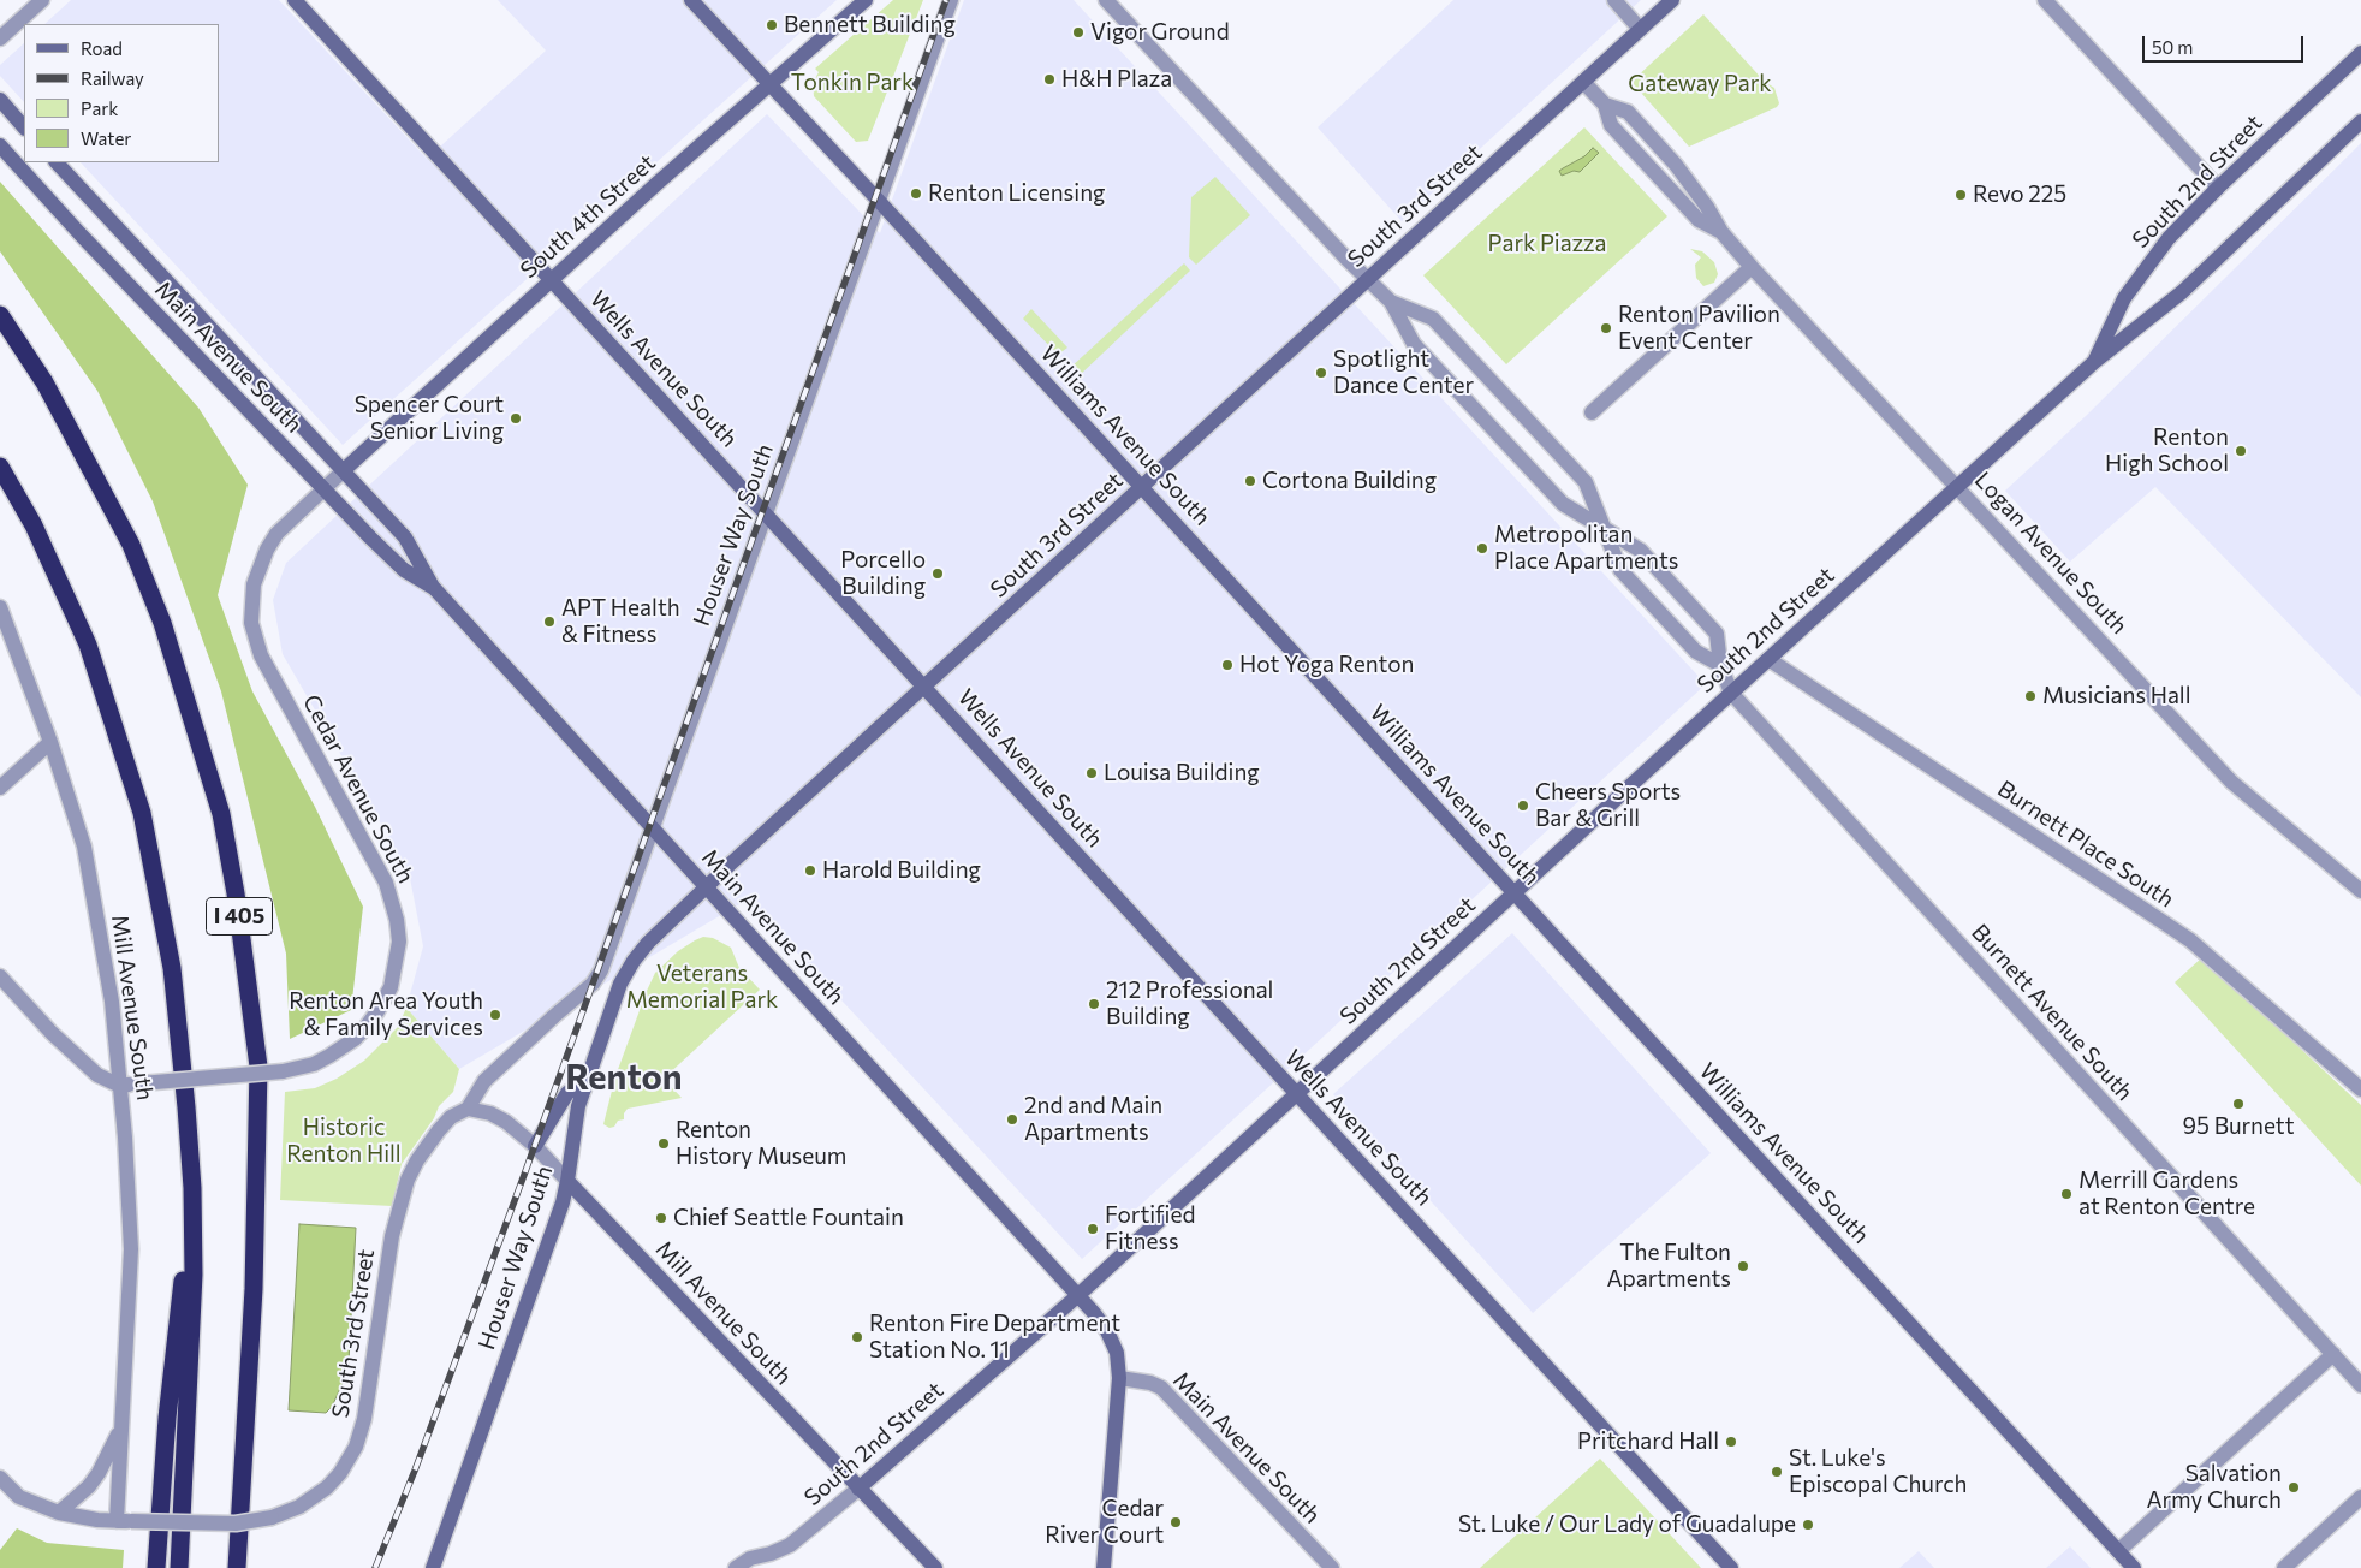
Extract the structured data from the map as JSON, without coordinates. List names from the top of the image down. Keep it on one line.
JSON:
{"streets":{"highway":["I 405"],"main road":["South 2nd Street","South 3rd Street","South 4th Street","Main Avenue South","Wells Avenue South","Williams Avenue South","Houser Way South","Mill Avenue South"],"street":["Logan Avenue South","Cedar Avenue South","Burnett Place South","Burnett Avenue South"]},"crossings":[["South 2nd Street","Main Avenue South"],["South 2nd Street","Wells Avenue South"],["South 2nd Street","Williams Avenue South"],["South 2nd Street","Logan Avenue South"],["South 2nd Street","Burnett Place South"],["South 2nd Street","Mill Avenue South"],["South 2nd Street","Burnett Avenue South"],["South 3rd Street","Main Avenue South"],["South 3rd Street","Wells Avenue South"],["South 3rd Street","Williams Avenue South"],["South 3rd Street","Houser Way South"],["South 3rd Street","Logan Avenue South"],["South 3rd Street","Mill Avenue South"],["South 3rd Street","Burnett Avenue South"],["South 4th Street","Main Avenue South"],["South 4th Street","Wells Avenue South"],["South 4th Street","Williams Avenue South"],["South 4th Street","Cedar Avenue South"],["Main Avenue South","Houser Way South"],["Main Avenue South","Cedar Avenue South"],["Wells Avenue South","Houser Way South"],["Williams Avenue South","Houser Way South"],["Houser Way South","Mill Avenue South"],["Cedar Avenue South","Mill Avenue South"]],"districts":["Renton"],"parks":["Tonkin Park","Gateway Park","Park Piazza","Veterans Memorial Park","Historic Renton Hill"],"places":["Bennett Building","Vigor Ground","H&H Plaza","Renton Licensing","Revo 225","Renton Pavilion Event Center","Spotlight Dance Center","Spencer Court Senior Living","Renton High School","Cortona Building","Metropolitan Place Apartments","Porcello Building","APT Health & Fitness","Hot Yoga Renton","Musicians Hall","Louisa Building","Cheers Sports Bar & Grill","Harold Building","212 Professional Building","Renton Area Youth & Family Services","95 Burnett","2nd and Main Apartments","Renton History Museum","Merrill Gardens at Renton Centre","Chief Seattle Fountain","Fortified Fitness","The Fulton Apartments","Renton Fire Department Station No. 11","Pritchard Hall","St. Luke's Episcopal Church","Salvation Army Church","Cedar River Court","St. Luke / Our Lady of Guadalupe"],"legend":["Road","Railway","Park","Water"],"scale_bar":"50 m"}
